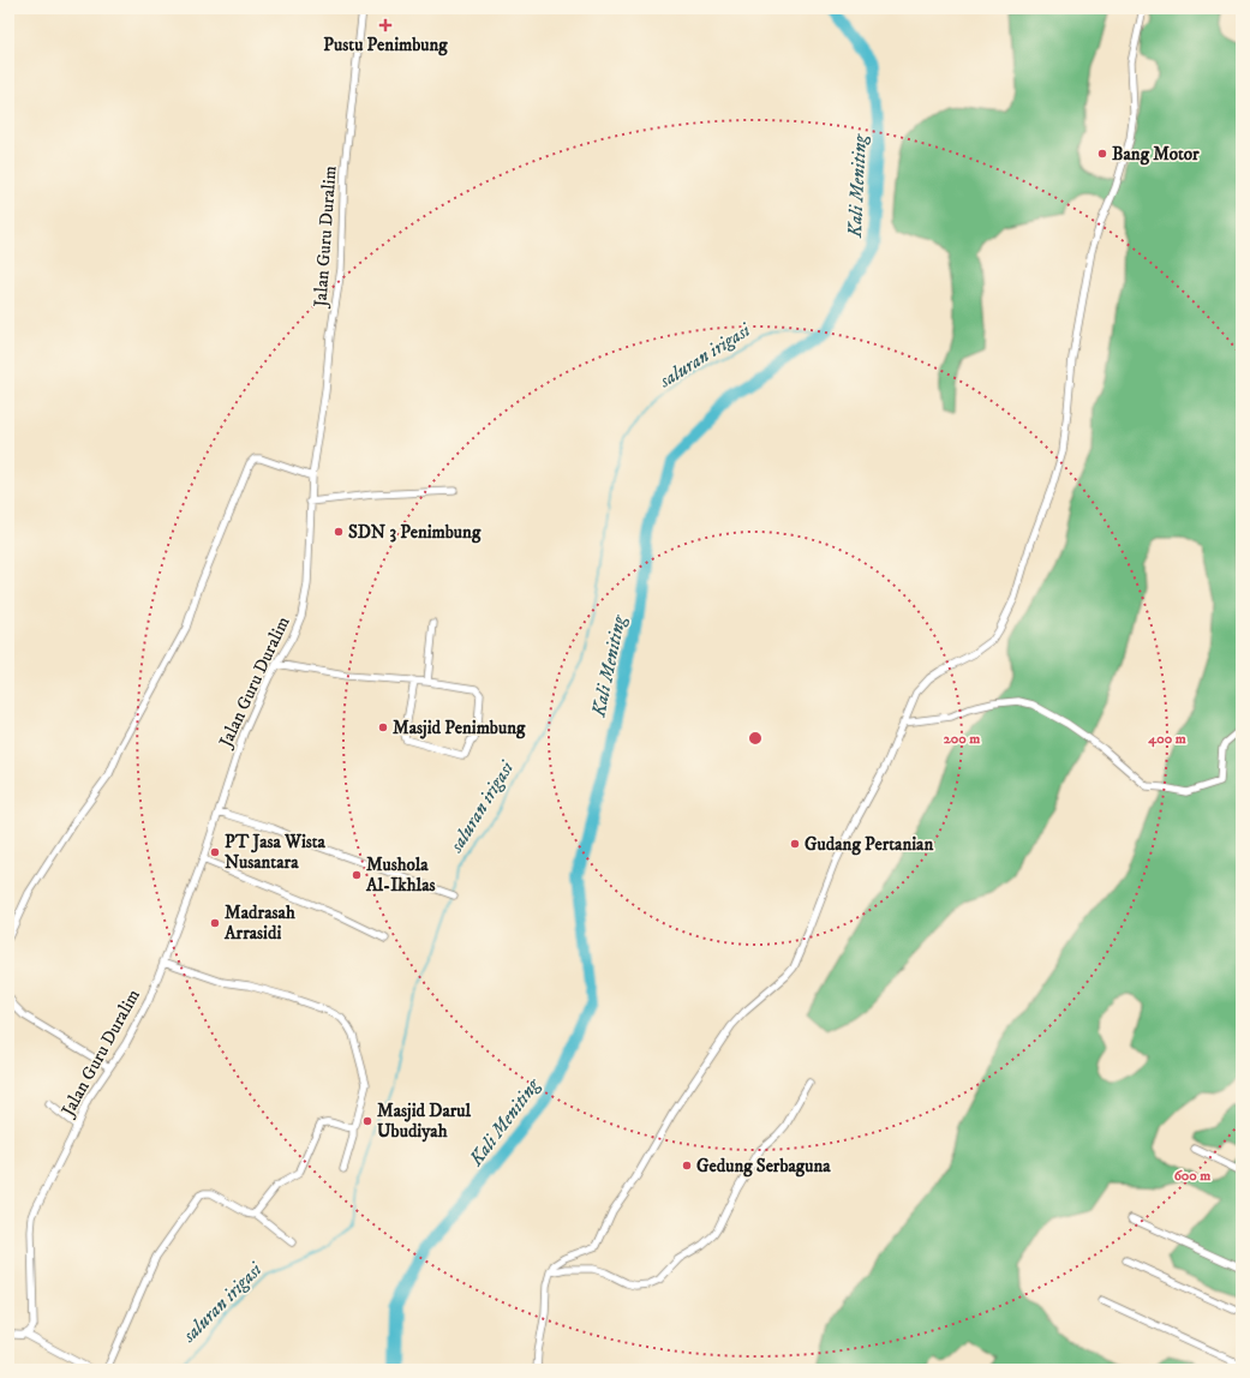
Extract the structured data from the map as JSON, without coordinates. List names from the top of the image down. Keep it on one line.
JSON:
{"streets":{"street":["Jalan Guru Duralim"]},"water":["Kali Meniting","saluran irigasi"],"places":{"health":["Pustu Penimbung"],"other":["Bang Motor","SDN 3 Penimbung","Masjid Penimbung","Gudang Pertanian","PT Jasa Wista Nusantara","Mushola Al-Ikhlas","Madrasah Arrasidi","Masjid Darul Ubudiyah","Gedung Serbaguna"]},"rings":["200 m","400 m","600 m"]}
